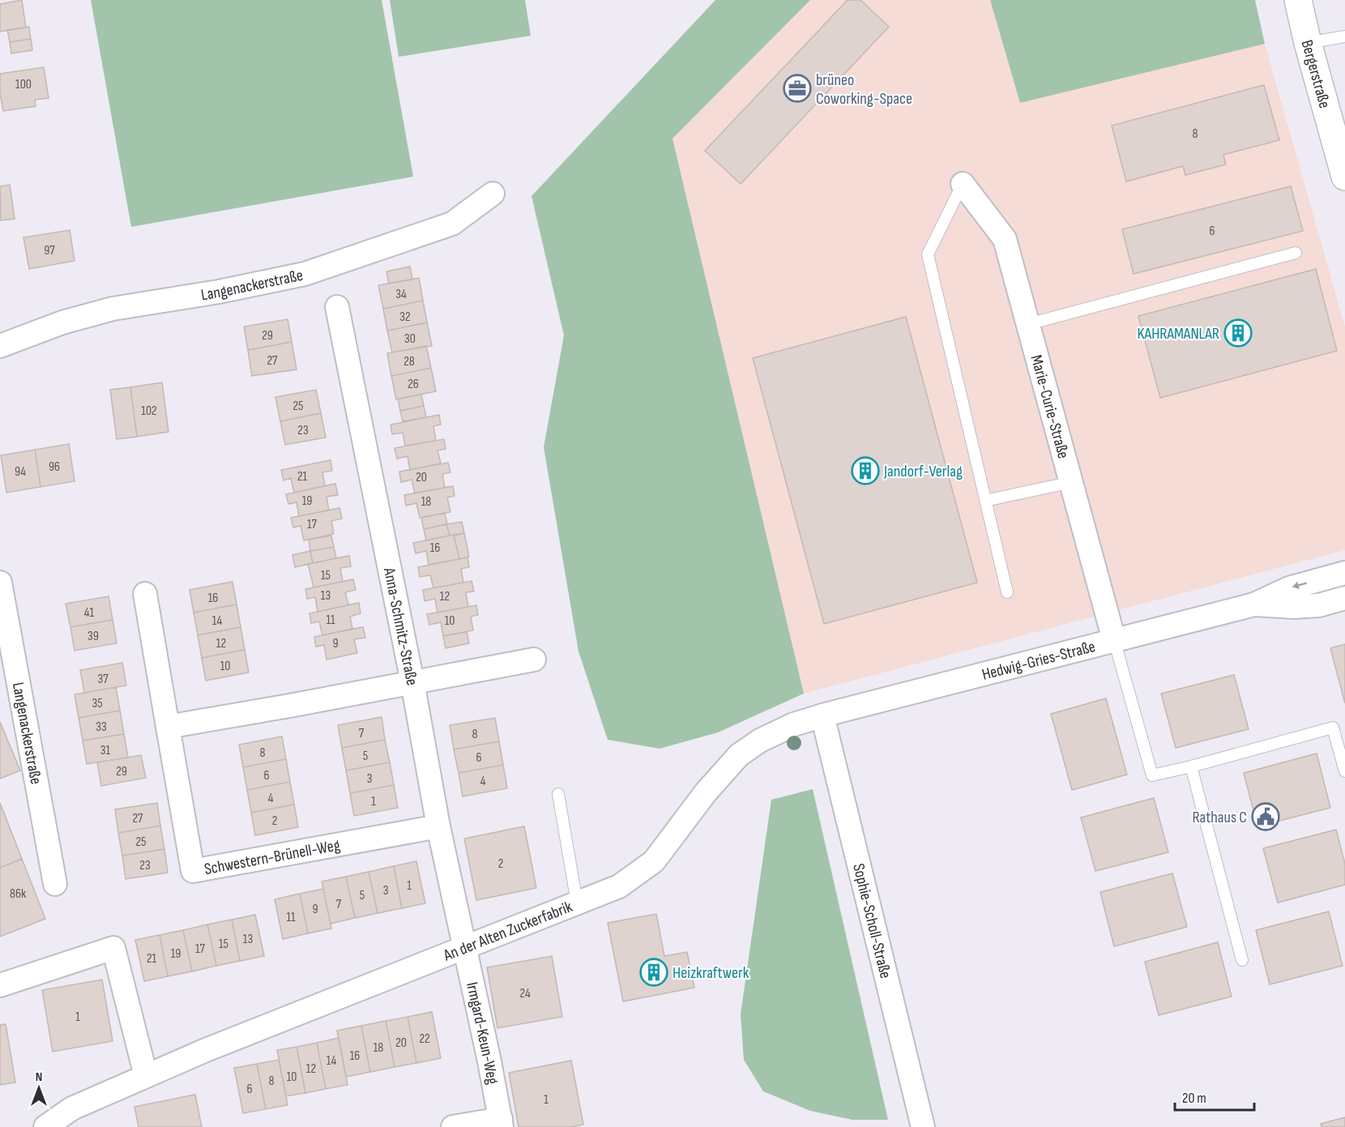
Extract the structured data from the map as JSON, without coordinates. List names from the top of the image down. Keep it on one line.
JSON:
{"streets":{"street":["Bergerstraße","Langenackerstraße","Marie-Curie-Straße","Anna-Schmitz-Straße","Hedwig-Gries-Straße","Schwestern-Brünell-Weg","Sophie-Scholl-Straße","An der Alten Zuckerfabrik","Irmgard-Keun-Weg"]},"crossings":[["Marie-Curie-Straße","Hedwig-Gries-Straße"],["Anna-Schmitz-Straße","Schwestern-Brünell-Weg"],["Anna-Schmitz-Straße","An der Alten Zuckerfabrik"],["Anna-Schmitz-Straße","Irmgard-Keun-Weg"],["Hedwig-Gries-Straße","Sophie-Scholl-Straße"],["Hedwig-Gries-Straße","An der Alten Zuckerfabrik"],["Sophie-Scholl-Straße","An der Alten Zuckerfabrik"],["An der Alten Zuckerfabrik","Irmgard-Keun-Weg"]],"places":{"office":["brüneo Coworking-Space"],"building":["KAHRAMANLAR","Jandorf-Verlag","Heizkraftwerk"],"public building":["Rathaus C"]},"house_numbers":["100","8","6","97","34","32","29","30","27","28","26","25","102","23","96","94","21","20","19","18","17","16","15","13","12","16","41","11","14","10","39","12","9","10","37","35","33","7","8","31","8","5","6","29","6","3","4","4","1","27","2","25","2","23","1","3","86k","5","7","9","11","13","15","17","19","21","24","1","22","20","18","16","14","12","10","8","6","1"],"scale_bar":"20 m","north":"top"}
